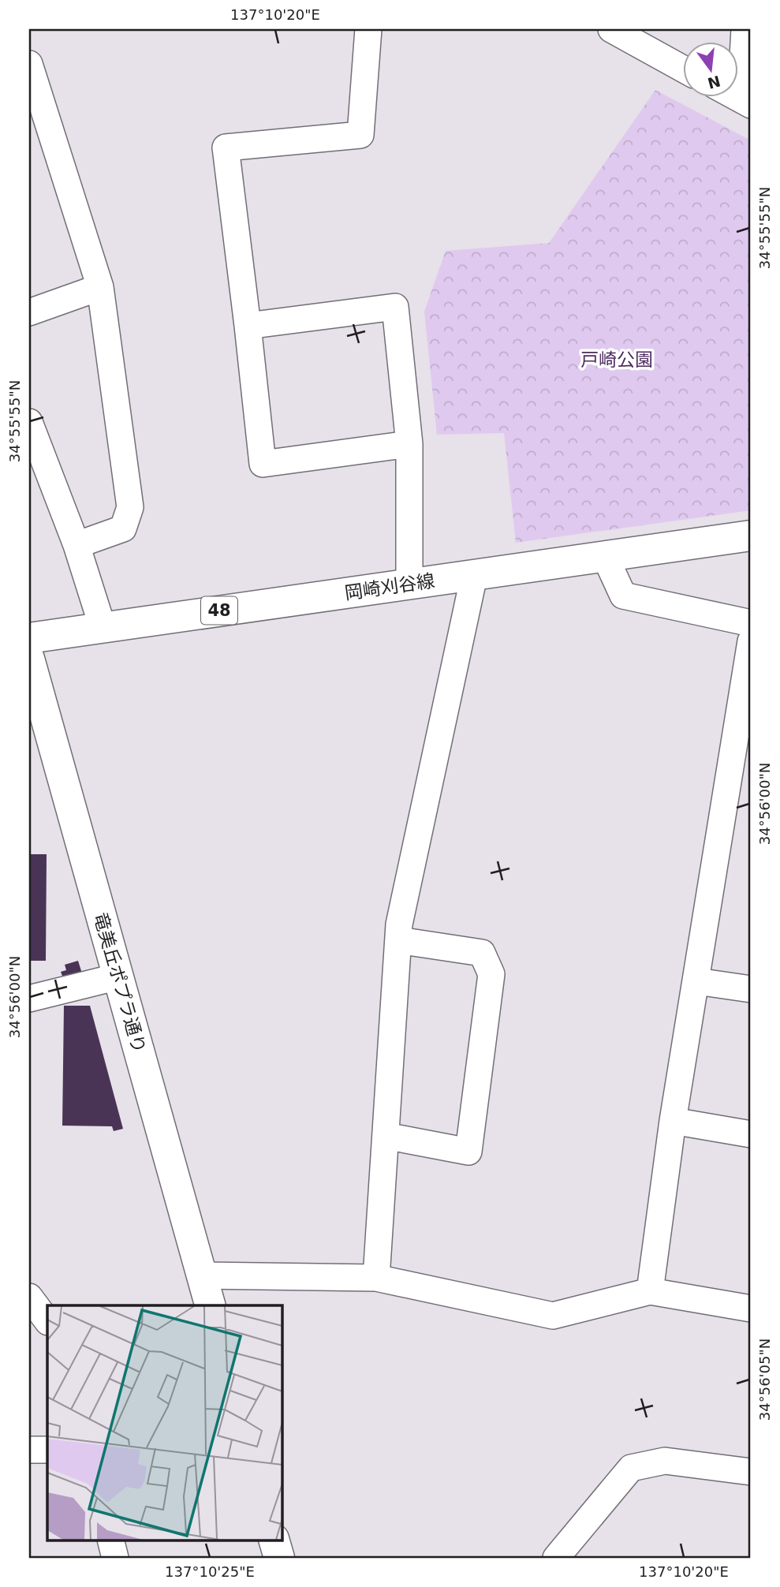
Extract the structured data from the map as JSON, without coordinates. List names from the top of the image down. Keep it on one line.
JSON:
{"streets":{"main road":["岡崎刈谷線","48","竜美丘ポプラ通り"]},"parks":["戸崎公園"],"north":"bottom","coordinates":["137°10'20\"E","34°55'55\"N","34°56'00\"N","34°56'05\"N","137°10'25\"E"]}
